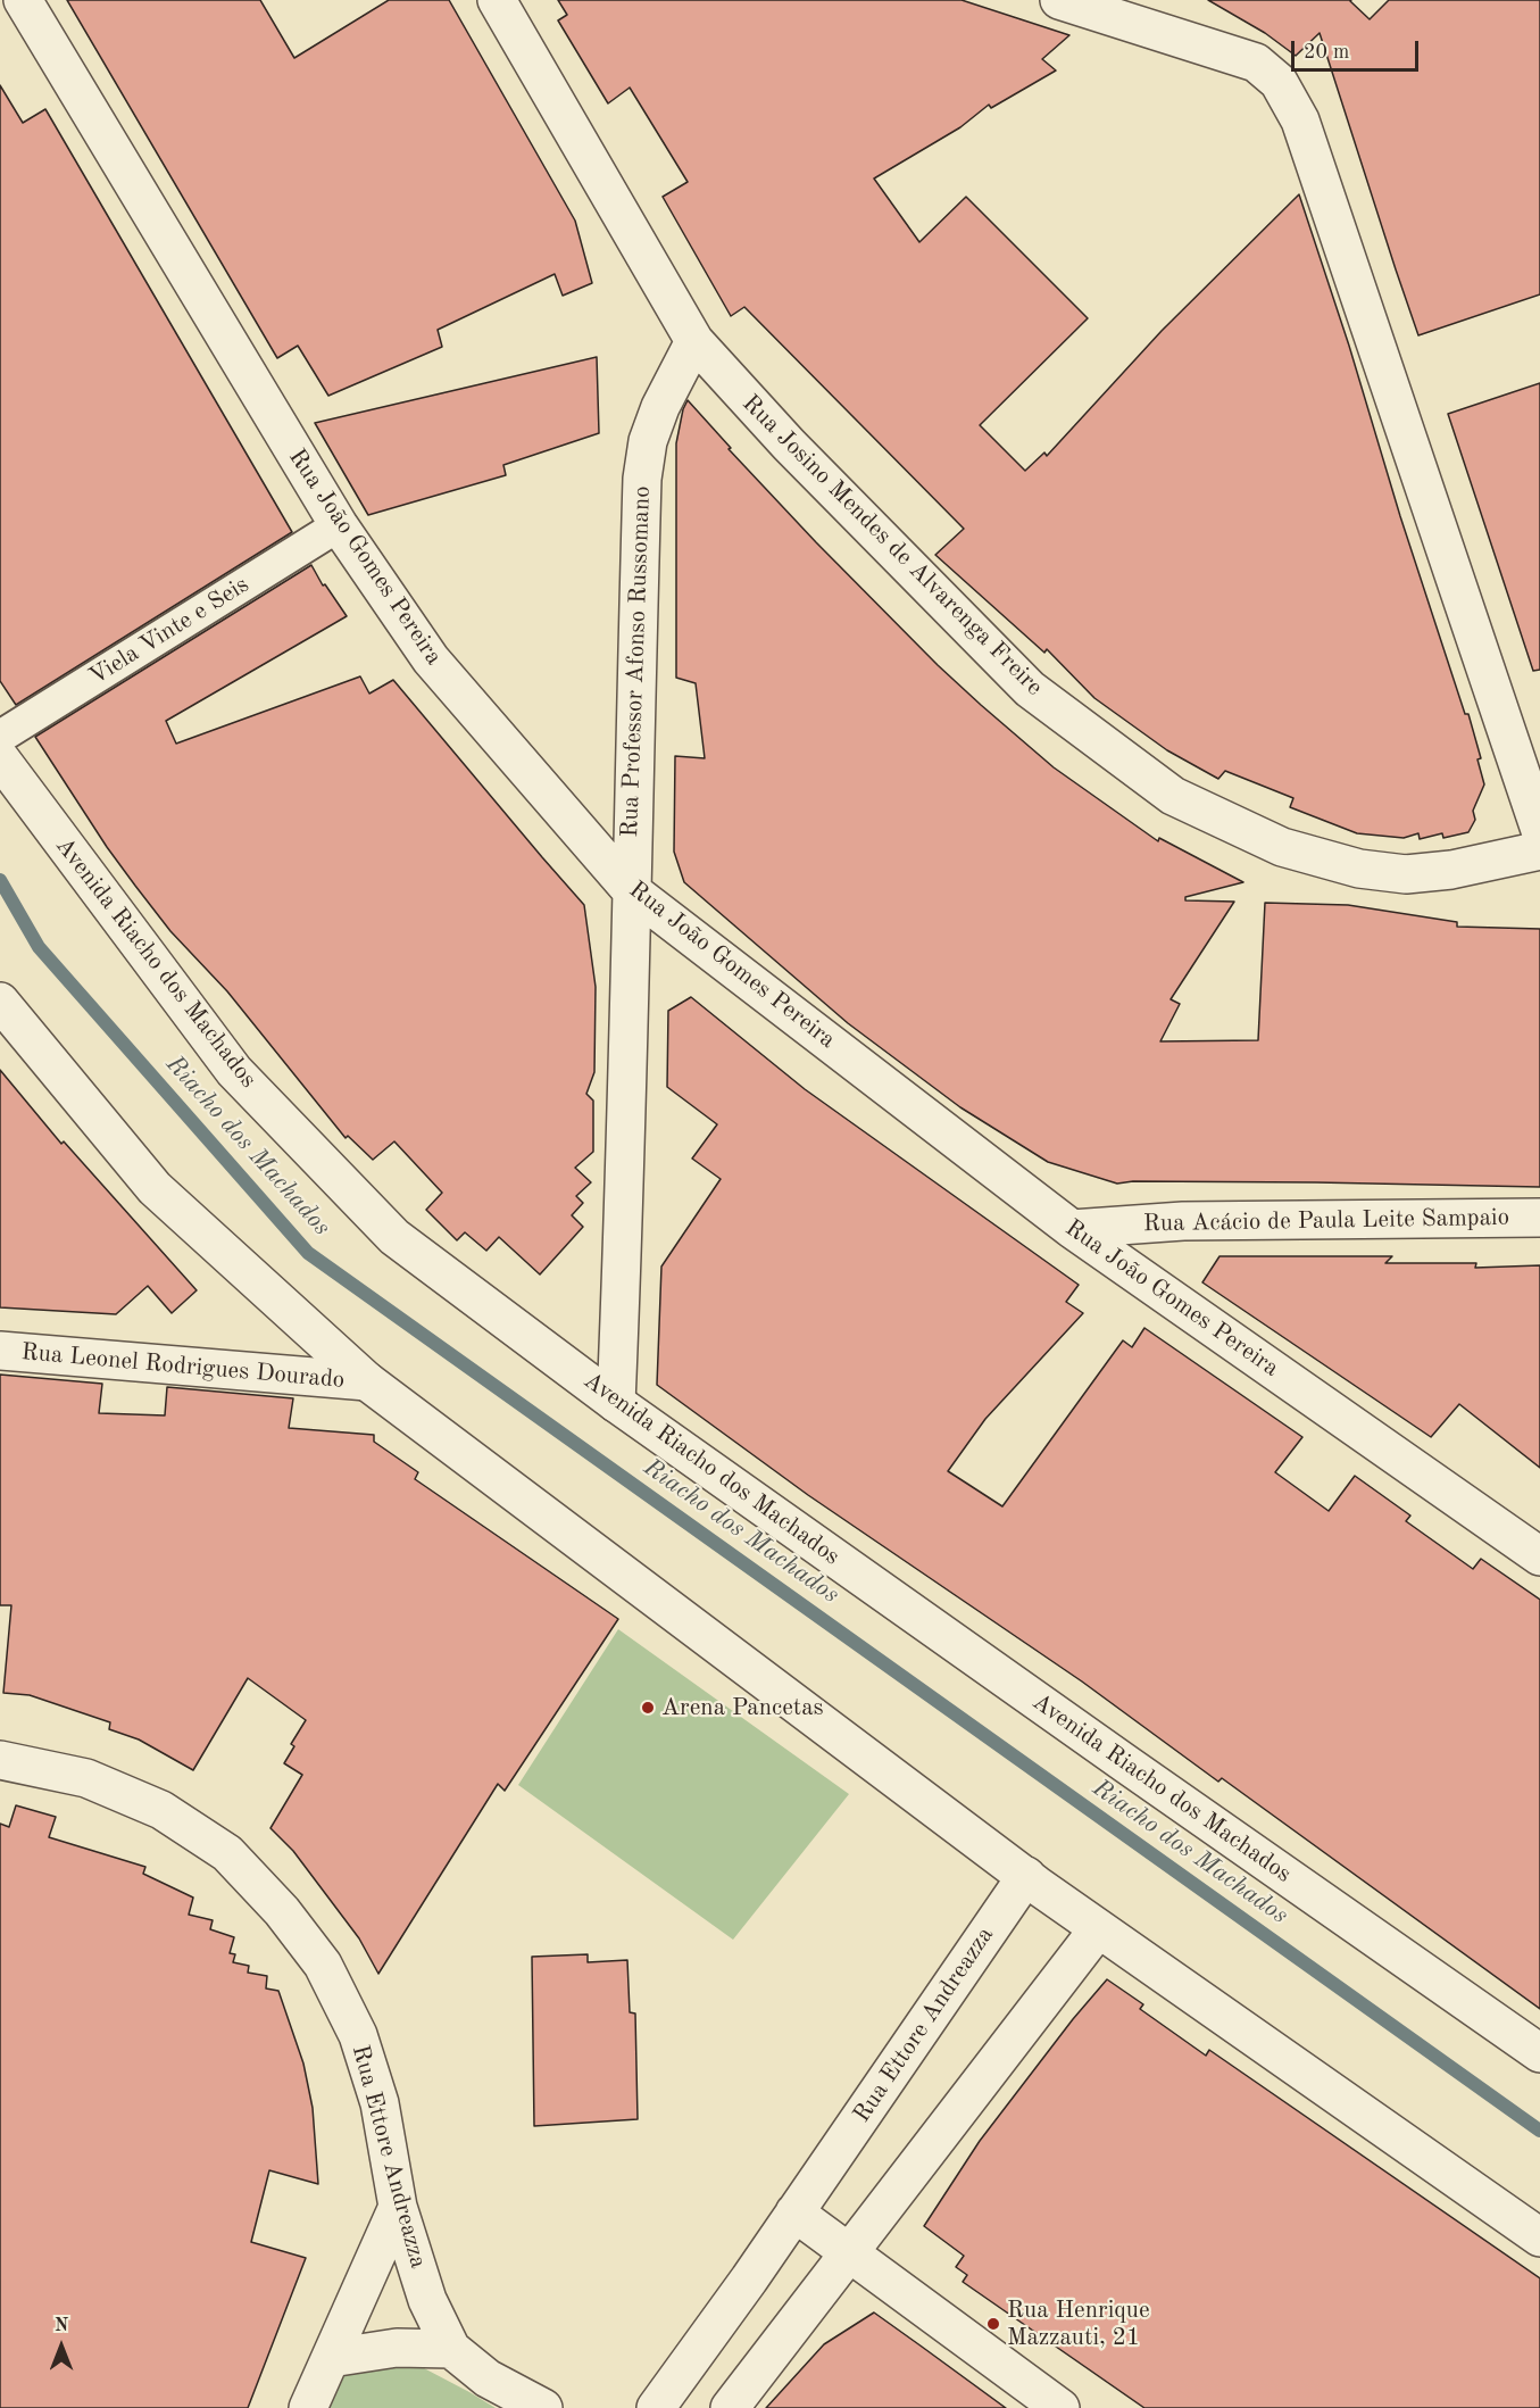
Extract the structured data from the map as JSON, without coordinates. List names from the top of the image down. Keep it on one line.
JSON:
{"streets":{"street":["Rua Josino Mendes de Alvarenga Freire","Rua João Gomes Pereira","Viela Vinte e Seis","Rua Professor Afonso Russomano","Avenida Riacho dos Machados","Rua Acácio de Paula Leite Sampaio","Rua Leonel Rodrigues Dourado","Rua Ettore Andreazza"]},"crossings":[["Rua Josino Mendes de Alvarenga Freire","Rua Professor Afonso Russomano"],["Rua João Gomes Pereira","Viela Vinte e Seis"],["Rua João Gomes Pereira","Rua Professor Afonso Russomano"],["Rua João Gomes Pereira","Rua Acácio de Paula Leite Sampaio"],["Rua Professor Afonso Russomano","Avenida Riacho dos Machados"]],"water":["Riacho dos Machados"],"places":["Arena Pancetas","Rua Henrique Mazzauti, 21"],"scale_bar":"20 m","north":"top"}
